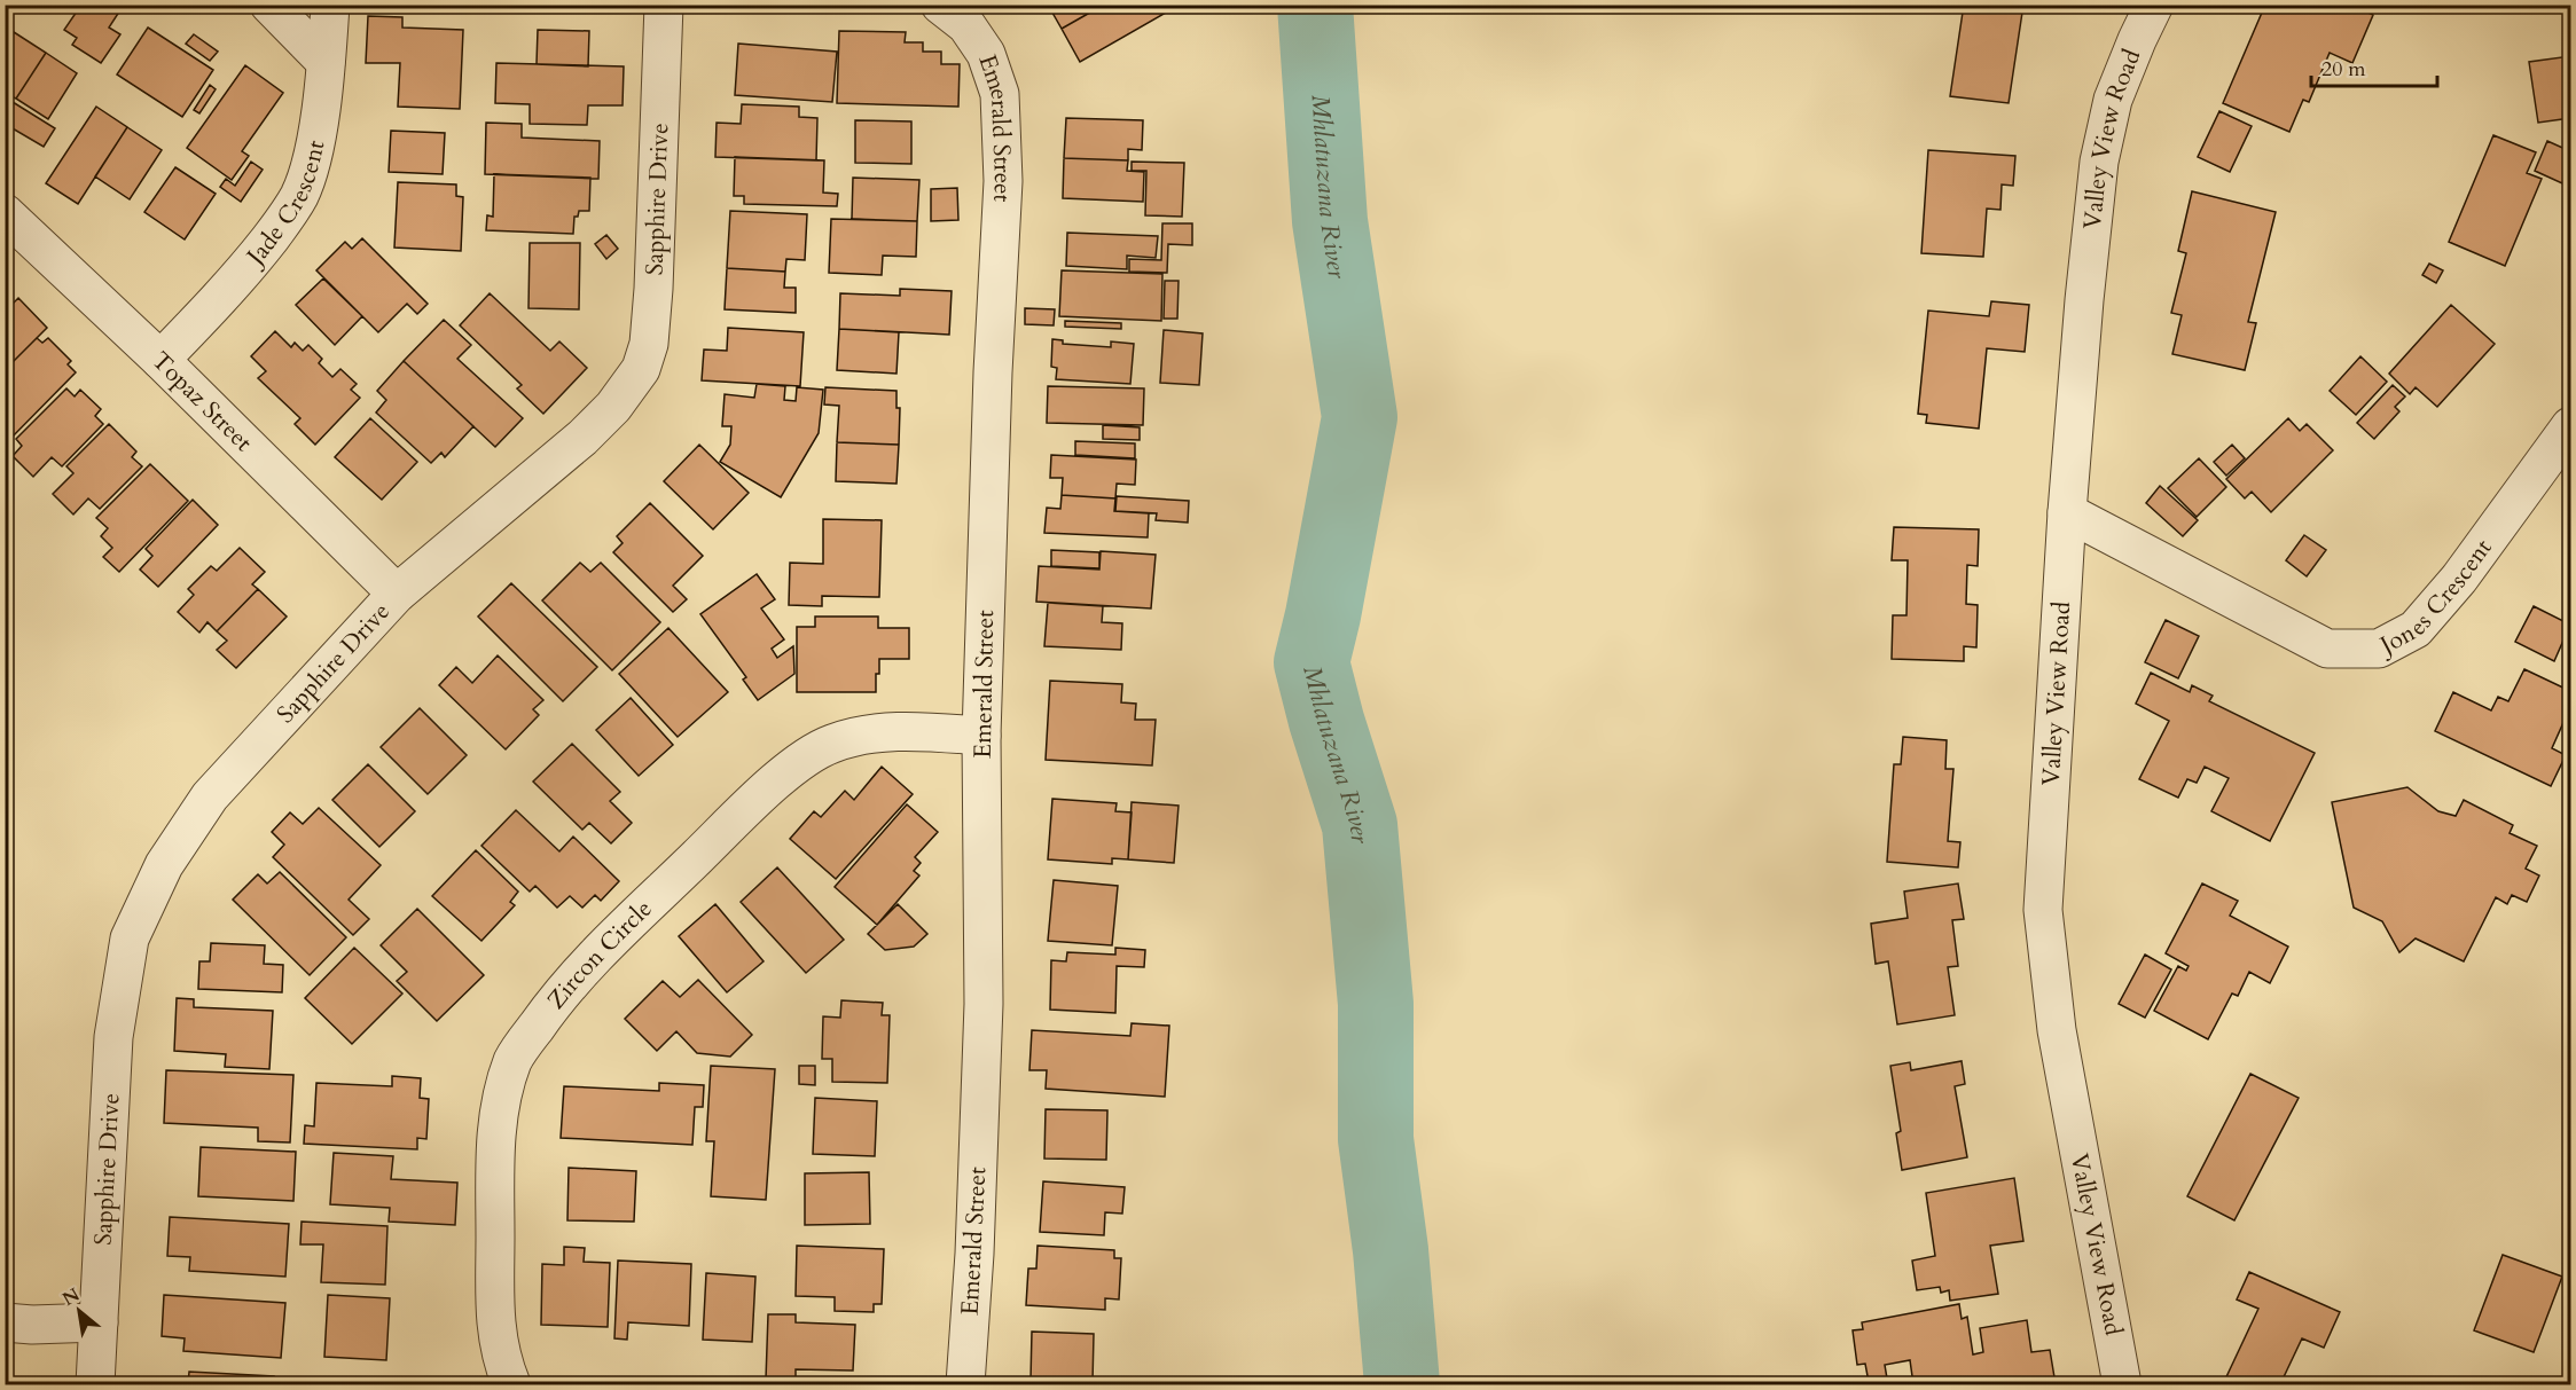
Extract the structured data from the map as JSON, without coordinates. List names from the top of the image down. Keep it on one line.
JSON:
{"streets":{"street":["Emerald Street","Valley View Road","Jade Crescent","Sapphire Drive","Topaz Street","Jones Crescent","Zircon Circle"]},"crossings":[["Emerald Street","Zircon Circle"],["Valley View Road","Jones Crescent"],["Jade Crescent","Topaz Street"],["Sapphire Drive","Topaz Street"]],"water":["Mhlatuzana River"],"scale_bar":"20 m","north":"top left"}
